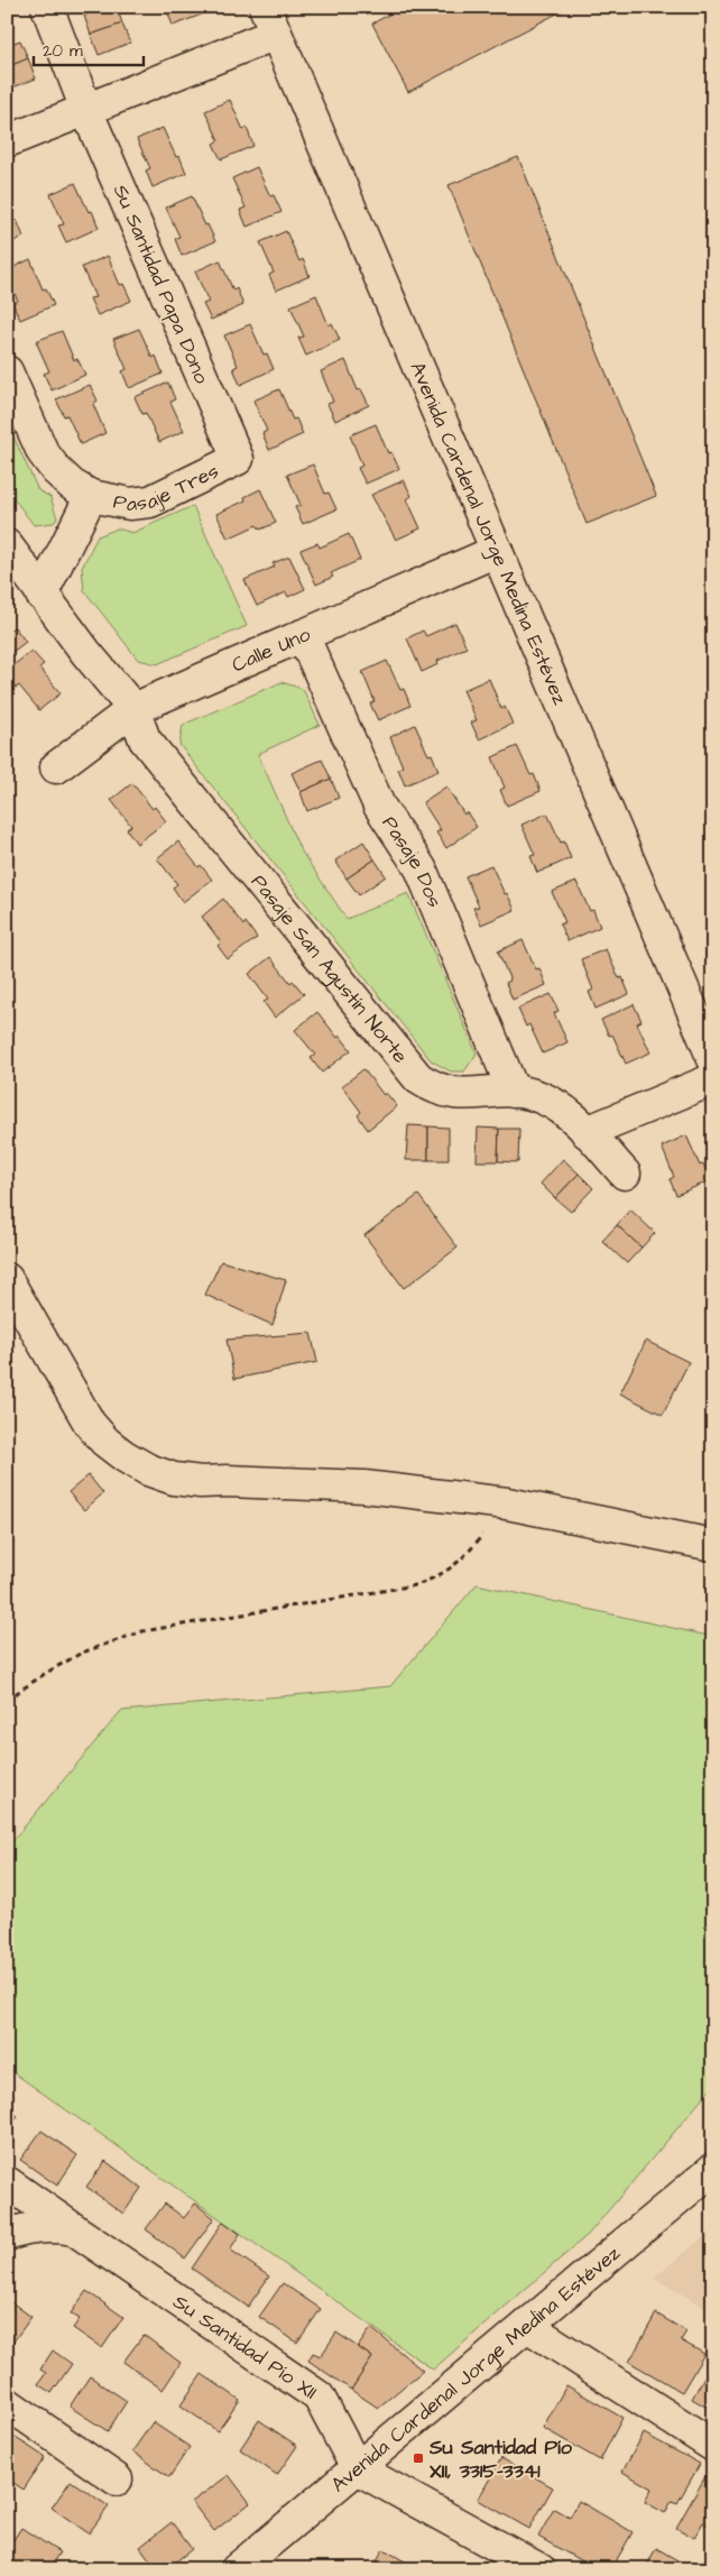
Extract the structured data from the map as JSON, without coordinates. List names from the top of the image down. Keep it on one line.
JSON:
{"streets":{"street":["Su Santidad Papa Dono","Pasaje Tres","Avenida Cardenal Jorge Medina Estévez","Calle Uno","Pasaje Dos","Pasaje San Agustín Norte","Su Santidad Pío XII"]},"crossings":[["Su Santidad Papa Dono","Pasaje Tres"],["Pasaje Tres","Pasaje San Agustín Norte"],["Avenida Cardenal Jorge Medina Estévez","Calle Uno"],["Avenida Cardenal Jorge Medina Estévez","Su Santidad Pío XII"],["Calle Uno","Pasaje Dos"],["Calle Uno","Pasaje San Agustín Norte"],["Pasaje Dos","Pasaje San Agustín Norte"]],"places":{"transit":["Su Santidad Pío XII, 3315-3341"]},"scale_bar":"20 m"}
